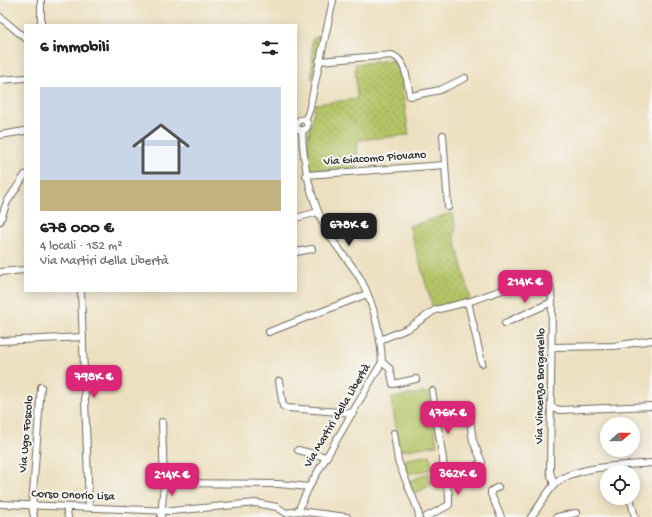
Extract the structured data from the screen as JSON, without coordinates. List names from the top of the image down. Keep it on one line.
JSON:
{"streets":{"street":["Via Giacomo Piovano","Via Vincenzo Borgarello","Via Martiri della Libertà","Via Ugo Foscolo","Corso Onorio Lisa"]},"crossings":[["Via Giacomo Piovano","Via Martiri della Libertà"],["Via Vincenzo Borgarello","Via Martiri della Libertà"],["Via Ugo Foscolo","Corso Onorio Lisa"]],"north":"right","page":{"heading":"6 immobili","list":[{"name":"678 000 €","note":"4 locali · 152 m² · Via Martiri della Libertà"}],"price":["678K €","214K €","798K €","476K €","362K €","214K €"]}}
